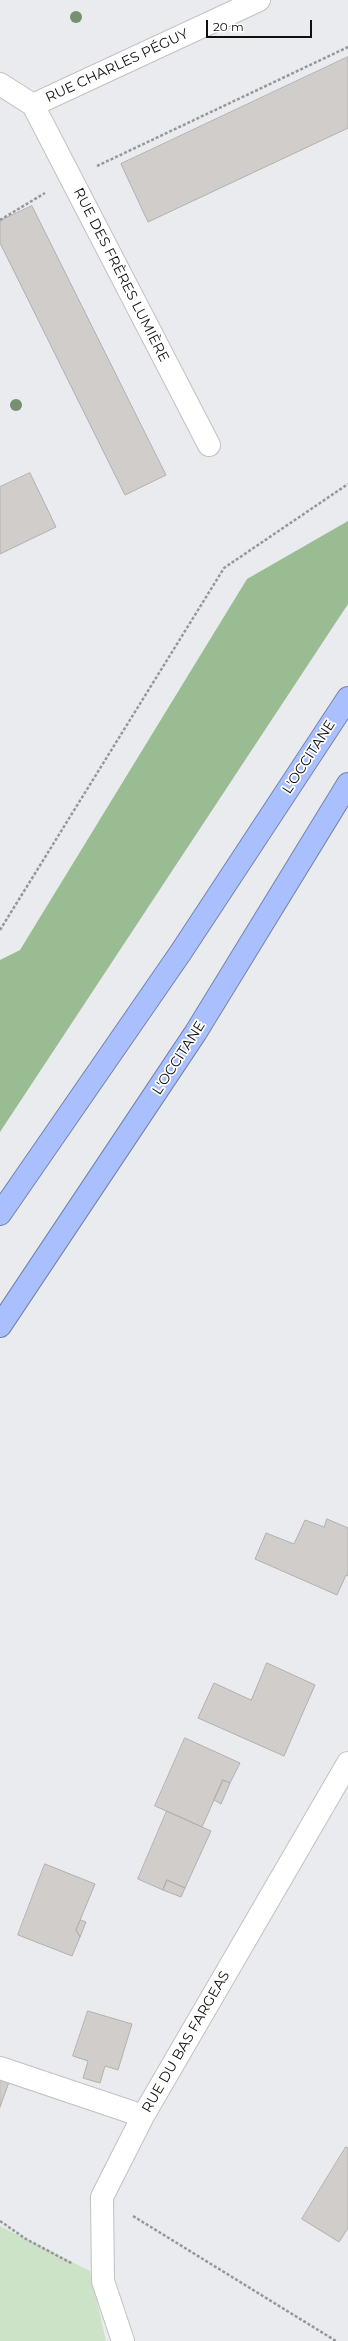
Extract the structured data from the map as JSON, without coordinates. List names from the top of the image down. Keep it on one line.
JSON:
{"streets":{"highway":["L'OCCITANE"],"street":["RUE CHARLES PÉGUY","RUE DES FRÈRES LUMIÈRE","RUE DU BAS FARGEAS"]},"crossings":[["RUE CHARLES PÉGUY","RUE DES FRÈRES LUMIÈRE"]],"scale_bar":"20 m"}
